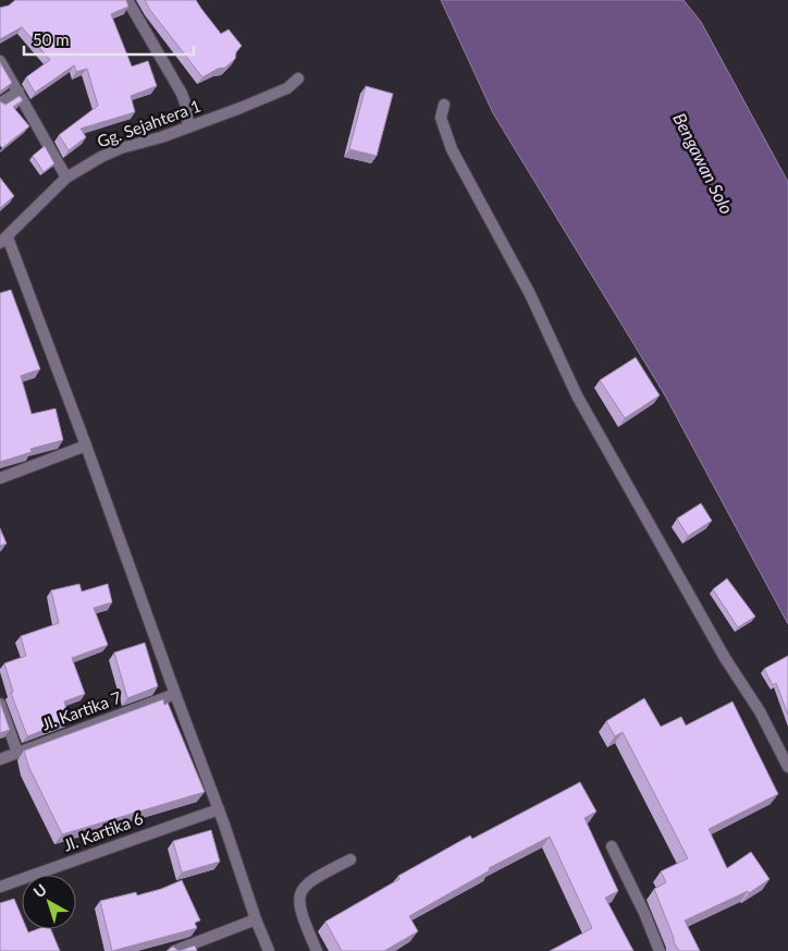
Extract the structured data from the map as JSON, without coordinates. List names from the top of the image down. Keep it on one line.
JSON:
{"streets":{"street":["Gg. Sejahtera 1","Jl. Kartika 7","Jl. Kartika 6"]},"water":["Bengawan Solo"],"scale_bar":"50 m","north":"top left"}
